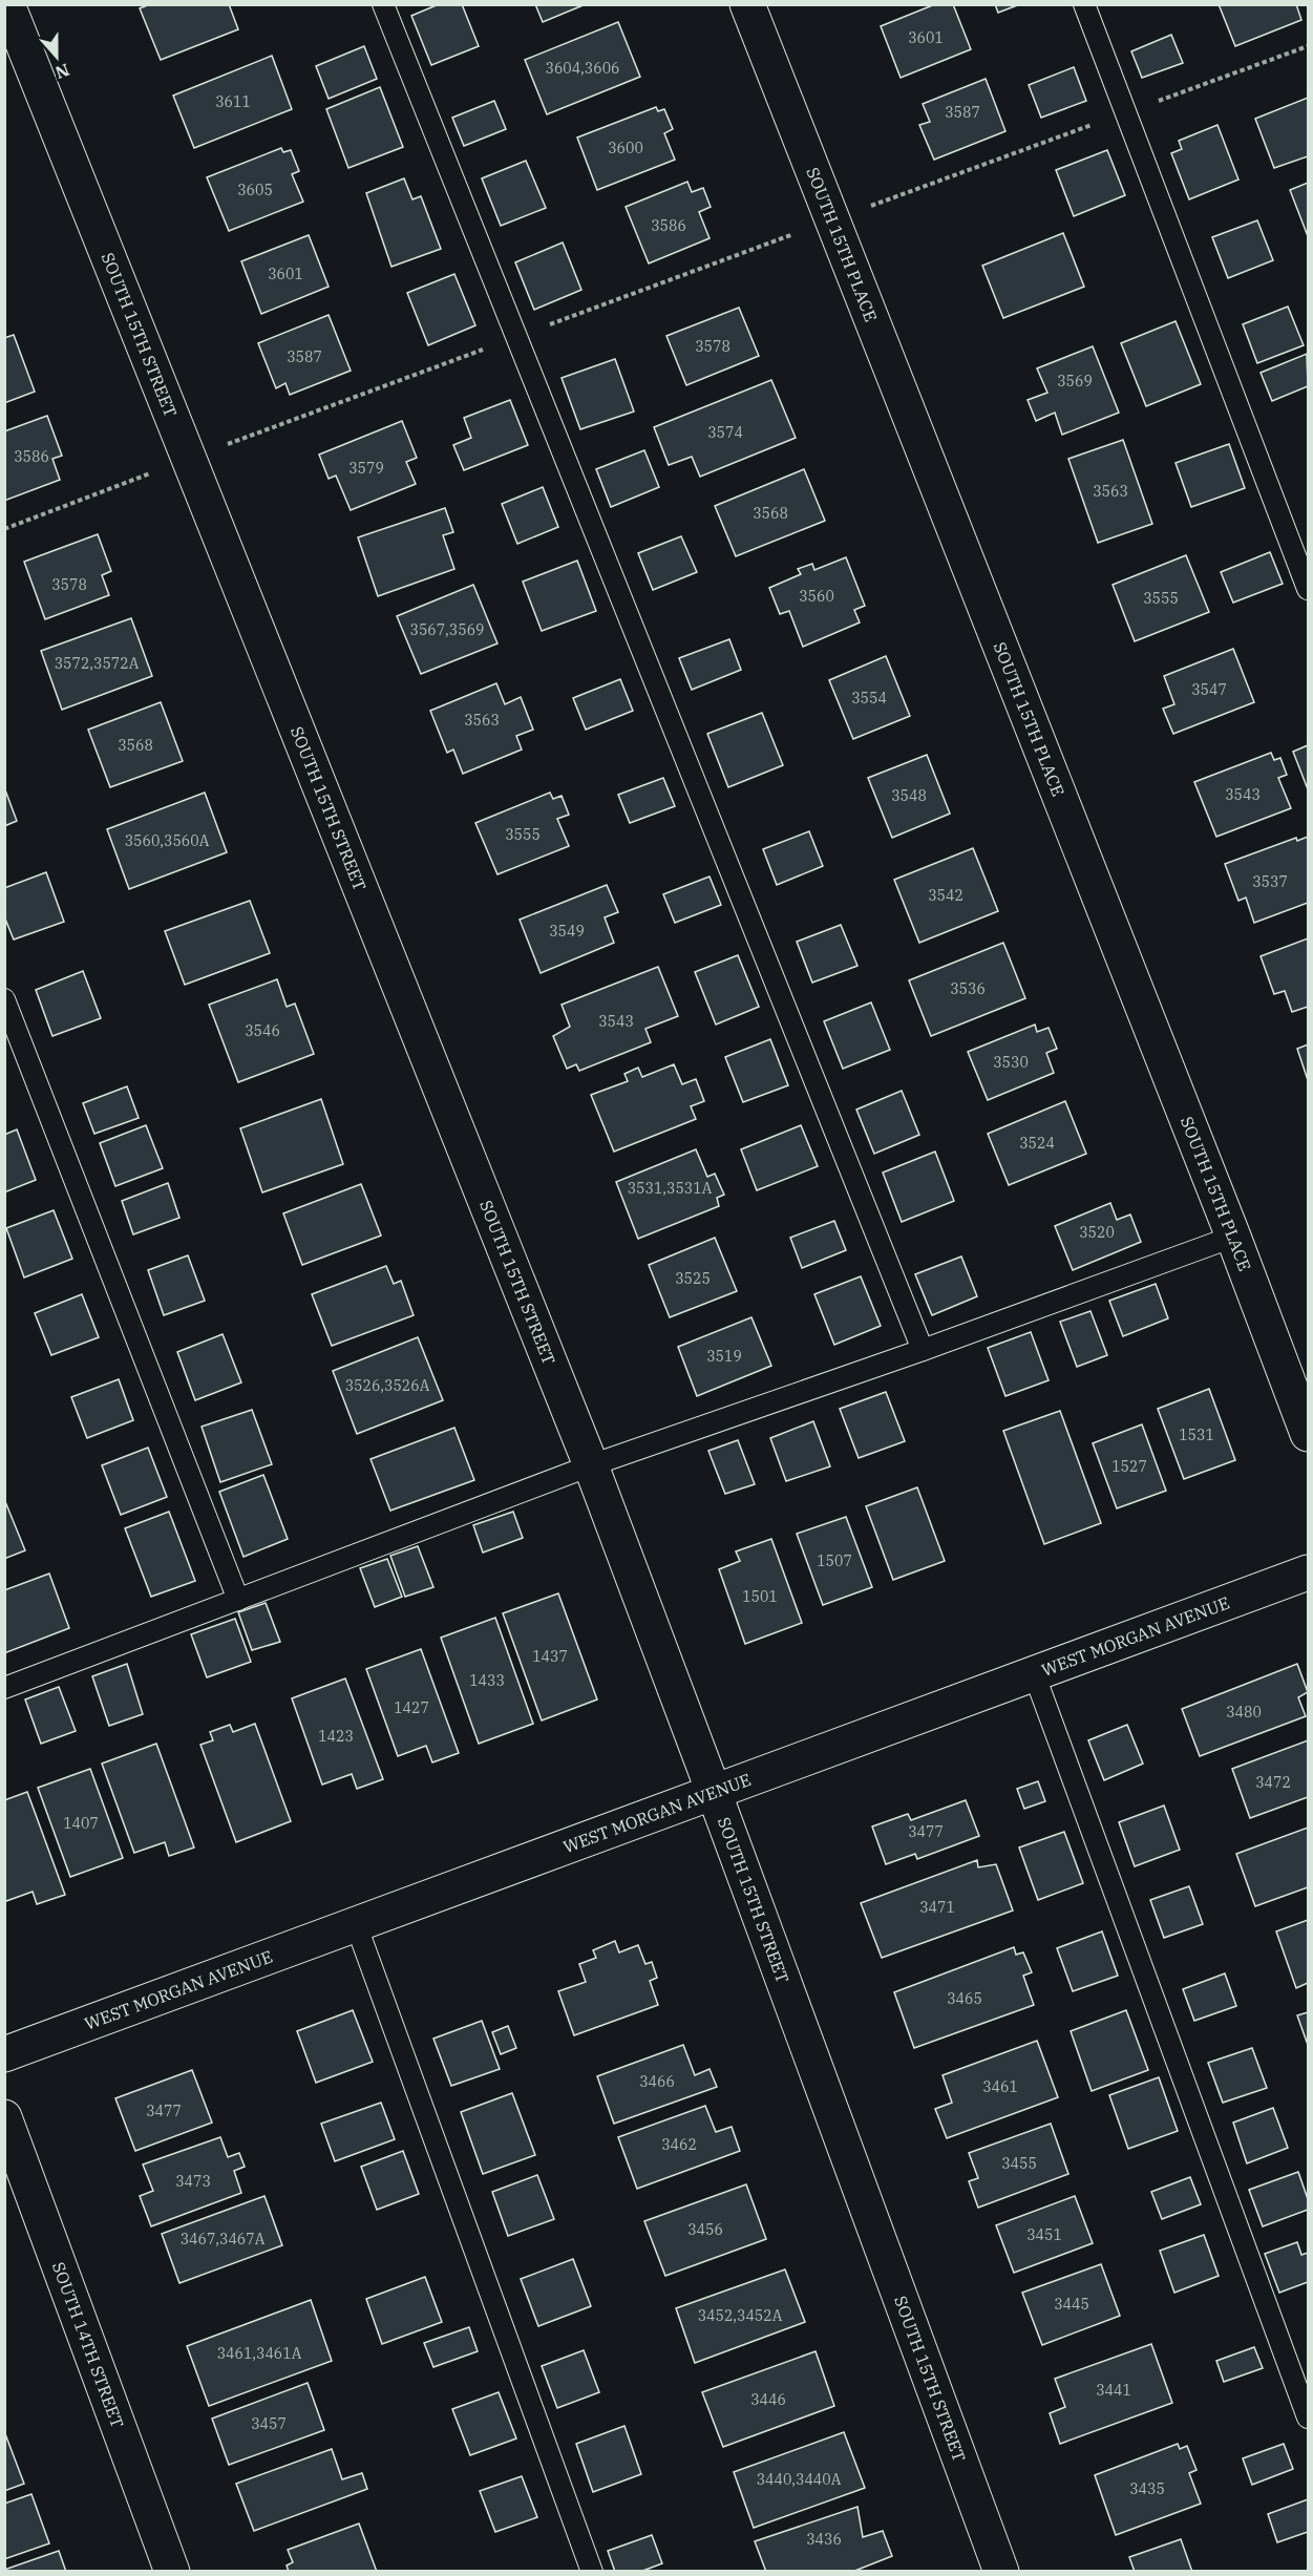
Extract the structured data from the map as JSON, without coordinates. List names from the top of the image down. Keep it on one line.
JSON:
{"streets":{"street":["SOUTH 15TH PLACE","SOUTH 15TH STREET","WEST MORGAN AVENUE","SOUTH 14TH STREET"]},"crossings":[["SOUTH 15TH STREET","WEST MORGAN AVENUE"]],"house_numbers":["3601","3604,3606","3611","3587","3600","3605","3586","3601","3578","3587","3569","3574","3586","3579","3563","3568","3578","3560","3555","3567,3569","3572,3572A","3547","3554","3563","3568","3543","3548","3555","3560,3560A","3537","3542","3549","3536","3543","3546","3530","3524","3531,3531A","3520","3525","3519","3526,3526A","1531","1527","1507","1501","1437","1433","1427","3480","1423","3472","1407","3477","3471","3465","3466","3461","3477","3462","3455","3473","3456","3451","3467,3467A","3445","3452,3452A","3461,3461A","3441","3446","3457","3440,3440A","3435","3436"],"north":"bottom"}
